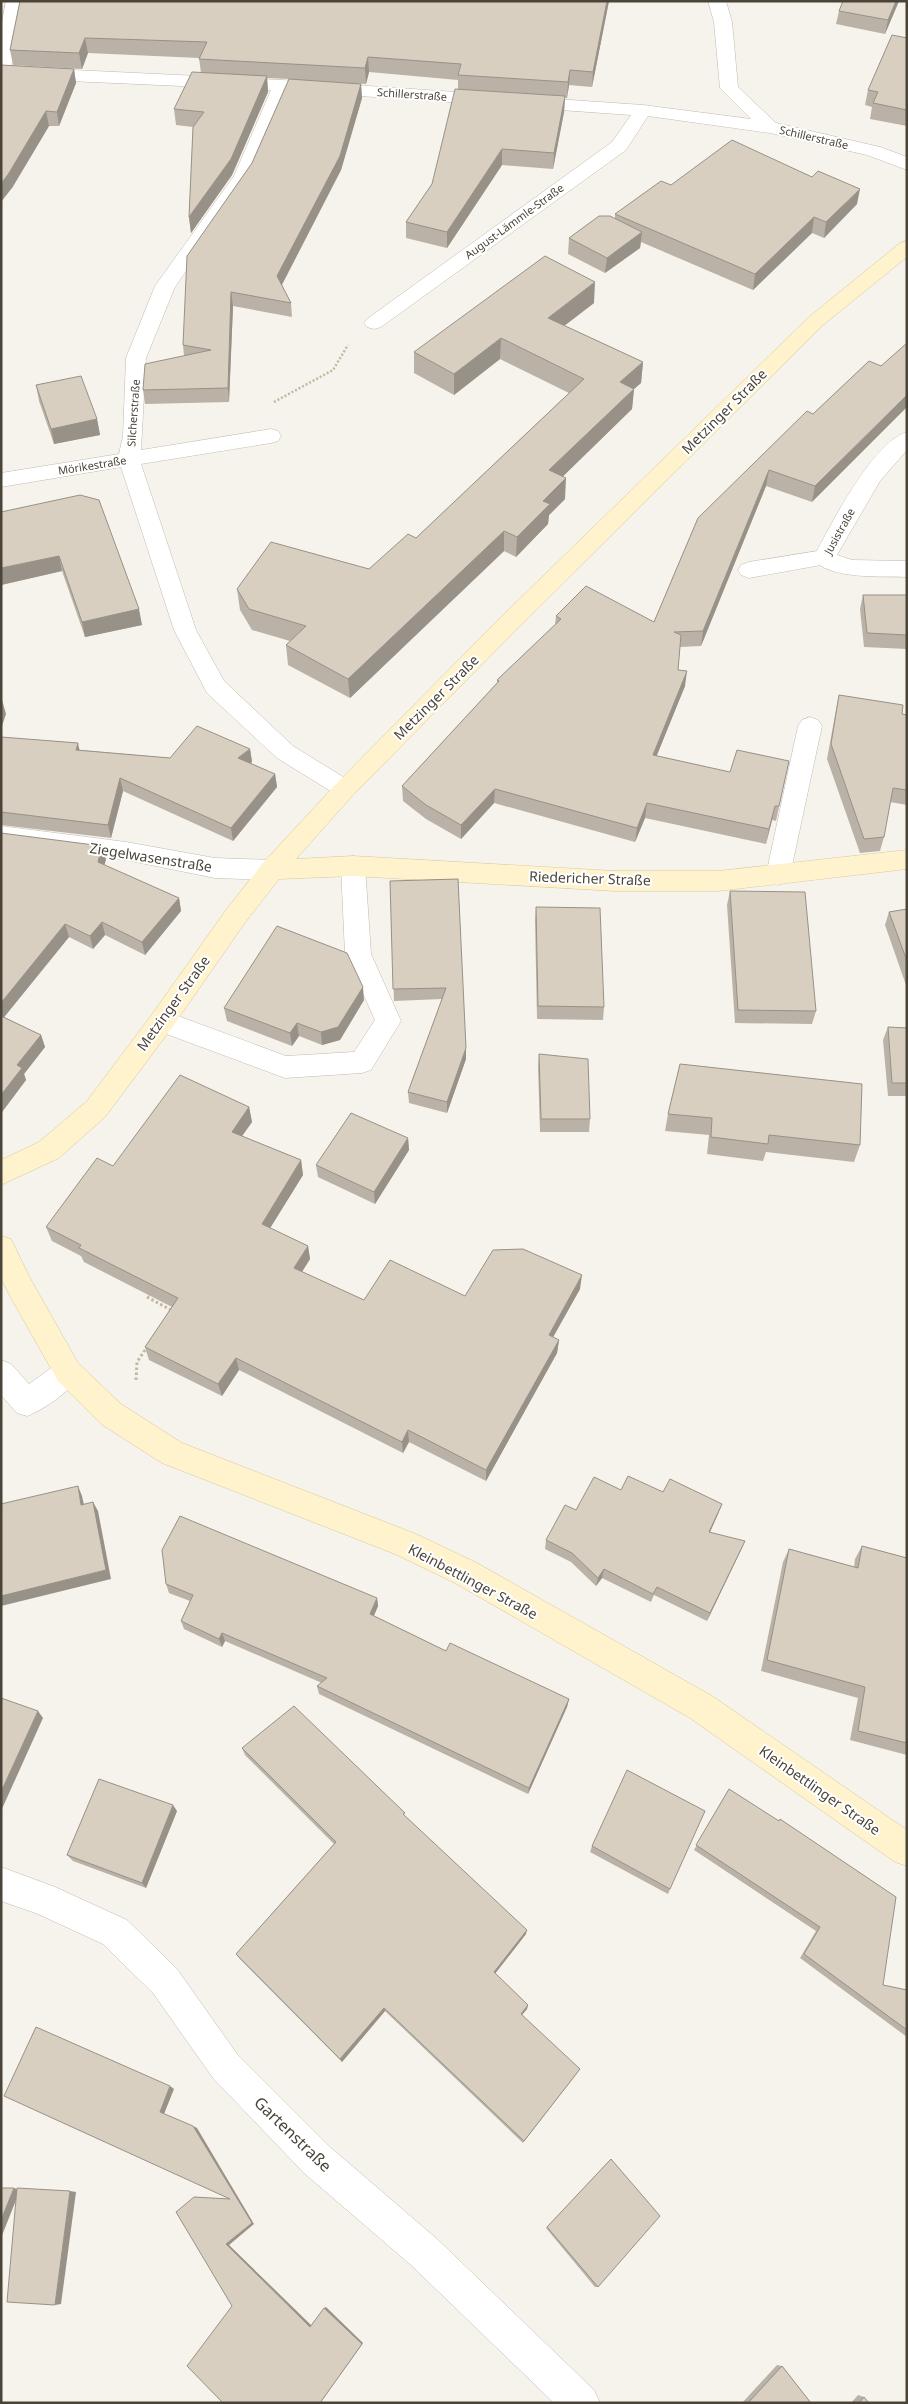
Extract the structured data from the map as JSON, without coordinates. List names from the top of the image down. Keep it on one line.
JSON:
{"streets":{"street":["Schillerstraße","August-Lämmle-Straße","Metzinger Straße","Silcherstraße","Mörikestraße","Jusistraße","Ziegelwasenstraße","Riedericher Straße","Kleinbettlinger Straße","Gartenstraße"]},"crossings":[["Schillerstraße","August-Lämmle-Straße"],["Schillerstraße","Silcherstraße"],["Metzinger Straße","Silcherstraße"],["Metzinger Straße","Ziegelwasenstraße"],["Metzinger Straße","Riedericher Straße"],["Silcherstraße","Mörikestraße"],["Ziegelwasenstraße","Riedericher Straße"]]}
